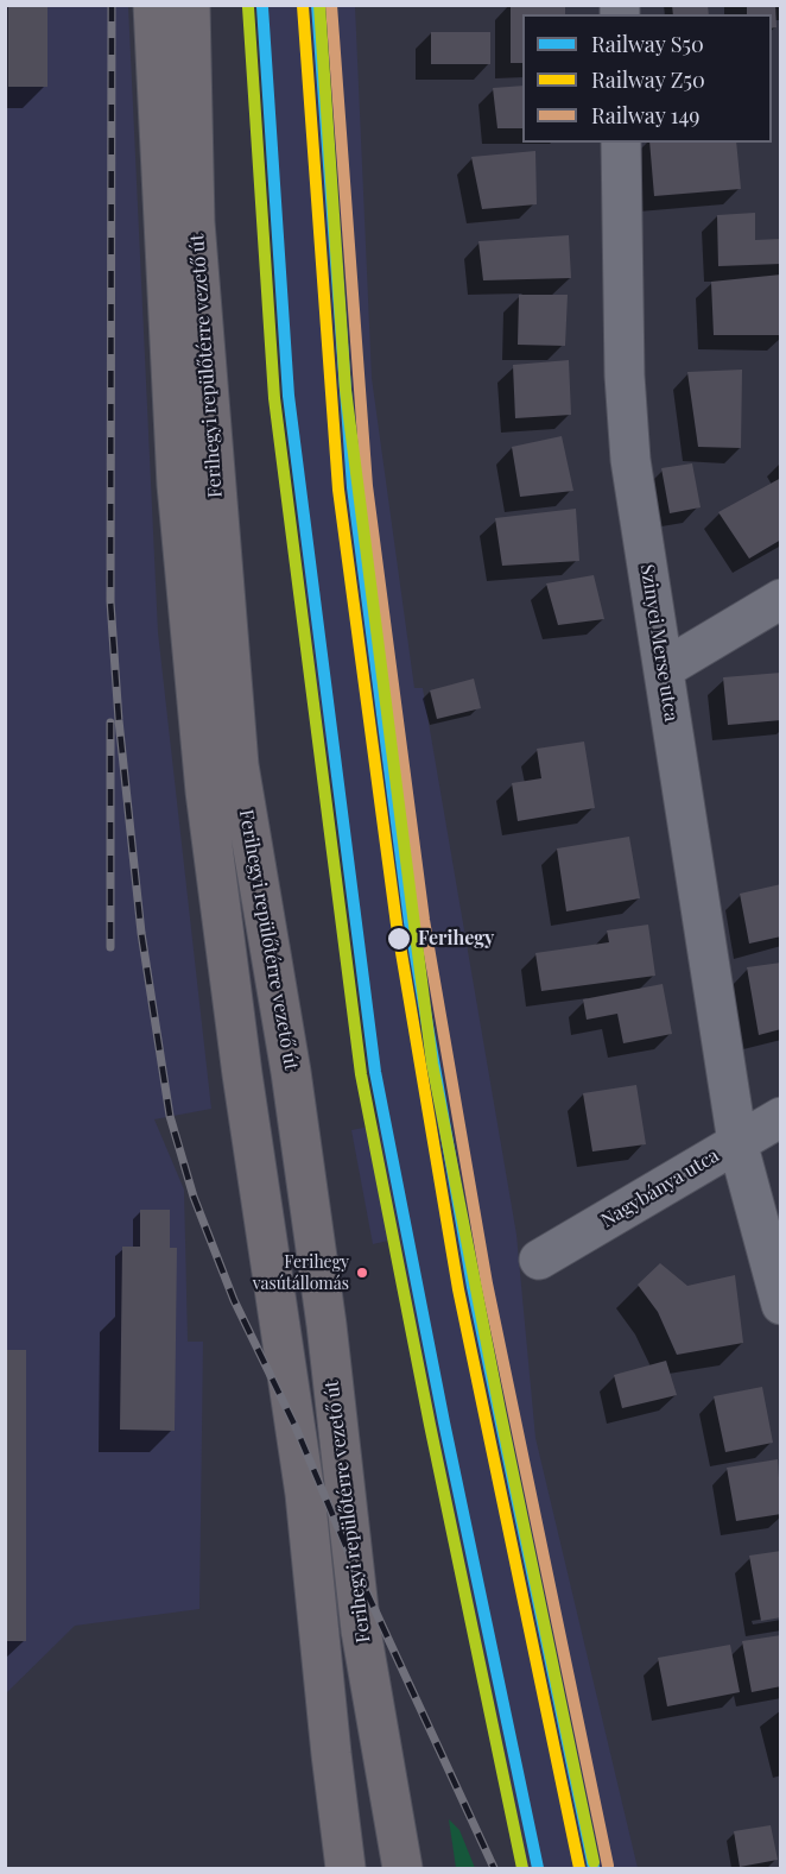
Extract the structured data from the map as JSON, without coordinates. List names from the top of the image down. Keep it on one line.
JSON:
{"streets":{"main road":["Ferihegyi repülőtérre vezető út"],"street":["Szinyei Merse utca","Nagybánya utca"]},"crossings":[["Szinyei Merse utca","Nagybánya utca"]],"places":["Ferihegy","Ferihegy vasútállomás"],"lines":["rail line S50","rail line 149","rail line Z50"],"legend":["Railway S50","Railway Z50","Railway 149"]}
